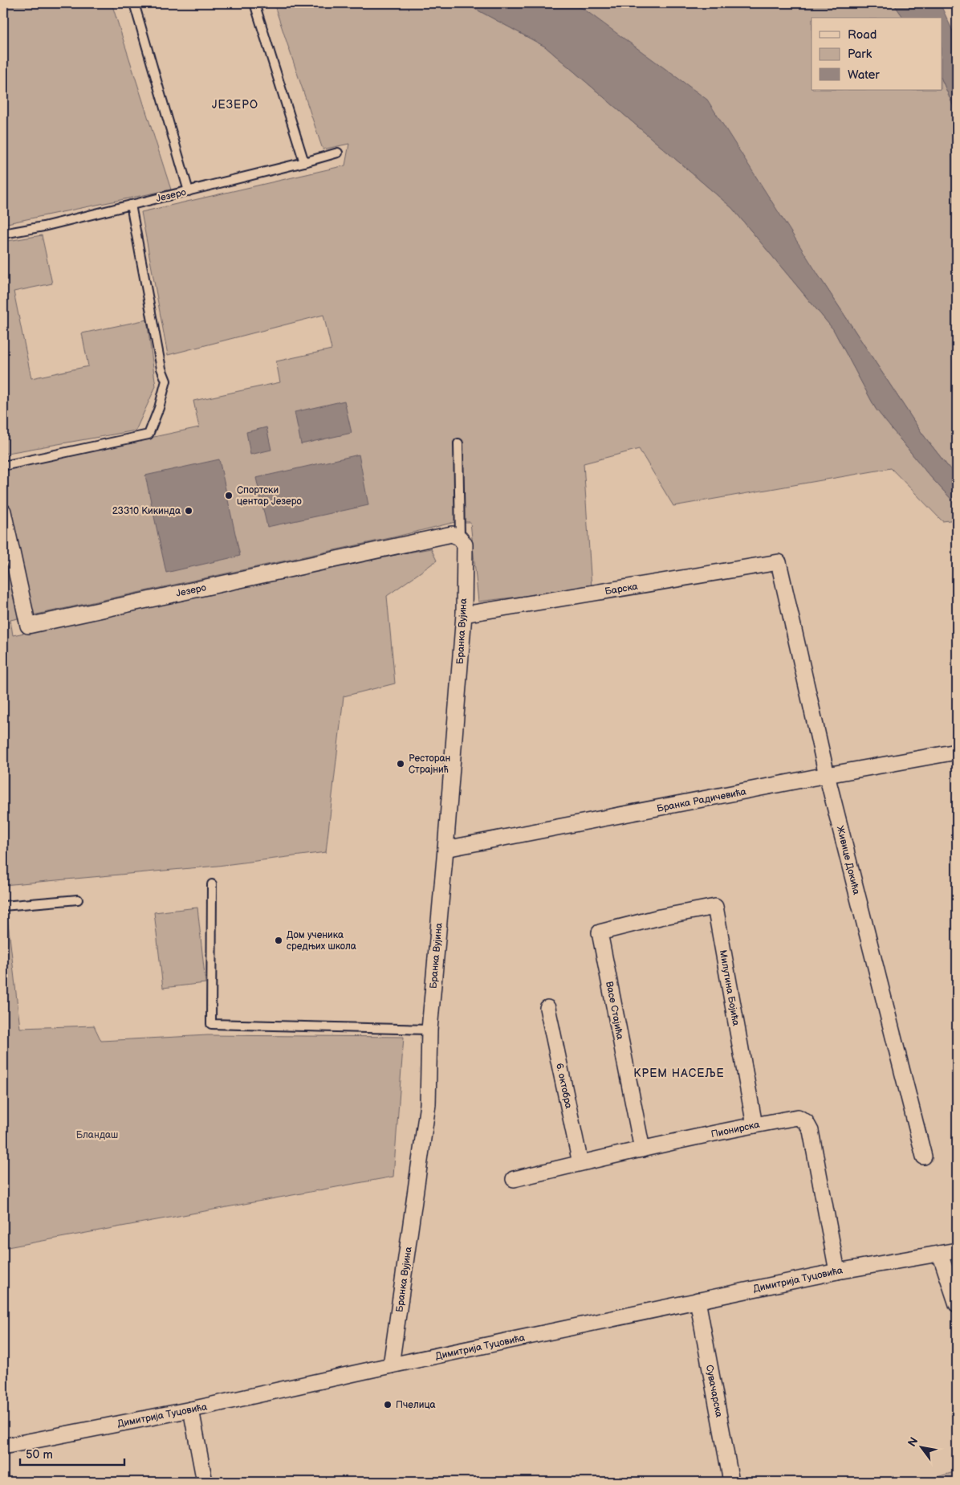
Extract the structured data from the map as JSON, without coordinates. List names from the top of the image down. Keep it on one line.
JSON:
{"streets":{"street":["Језеро","Барска","Бранка Вујина","Бранка Радичевића","Живице Докића","Милутина Бојића","Васе Стајића","6. октобра","Пионирска","Димитрија Туцовића","Сувачарска"]},"crossings":[["Језеро","Бранка Вујина"],["Барска","Бранка Вујина"],["Барска","Живице Докића"],["Бранка Вујина","Бранка Радичевића"],["Бранка Вујина","Димитрија Туцовића"],["Бранка Радичевића","Живице Докића"],["Милутина Бојића","Васе Стајића"],["Милутина Бојића","Пионирска"],["Васе Стајића","Пионирска"],["6. октобра","Пионирска"],["Пионирска","Димитрија Туцовића"],["Димитрија Туцовића","Сувачарска"]],"districts":["ЈЕЗЕРО","КРЕМ НАСЕЉЕ"],"parks":["Бландаш"],"places":["Спортски центар Језеро","23310 Кикинда","Ресторан Страјнић","Дом ученика средњих школа","Пчелица"],"legend":["Road","Park","Water"],"scale_bar":"50 m","north":"top left"}
